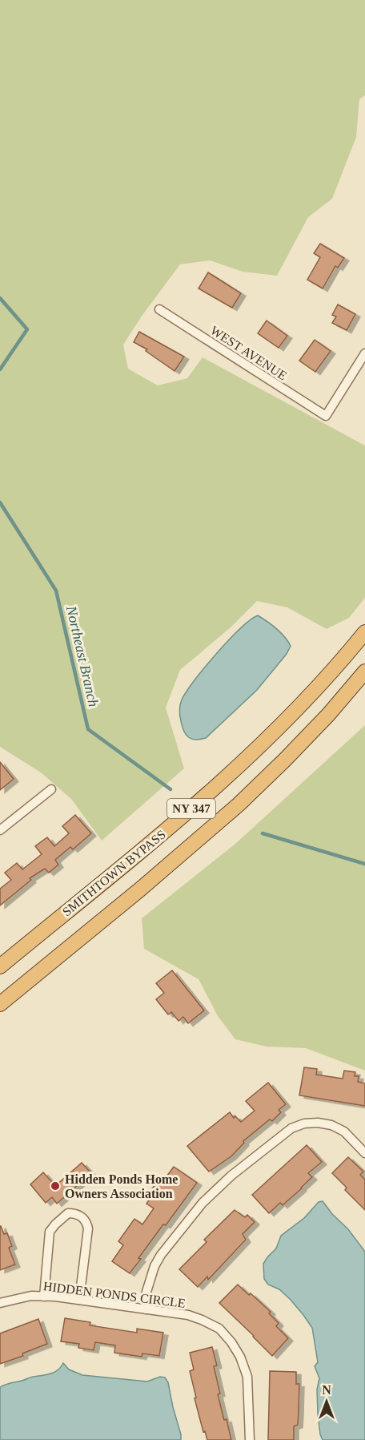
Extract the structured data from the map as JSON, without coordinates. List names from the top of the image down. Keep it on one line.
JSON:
{"streets":{"highway":["NY 347","SMITHTOWN BYPASS"],"street":["WEST AVENUE","HIDDEN PONDS CIRCLE"]},"water":["Northeast Branch"],"places":["Hidden Ponds Home Owners Association"],"north":"top"}
